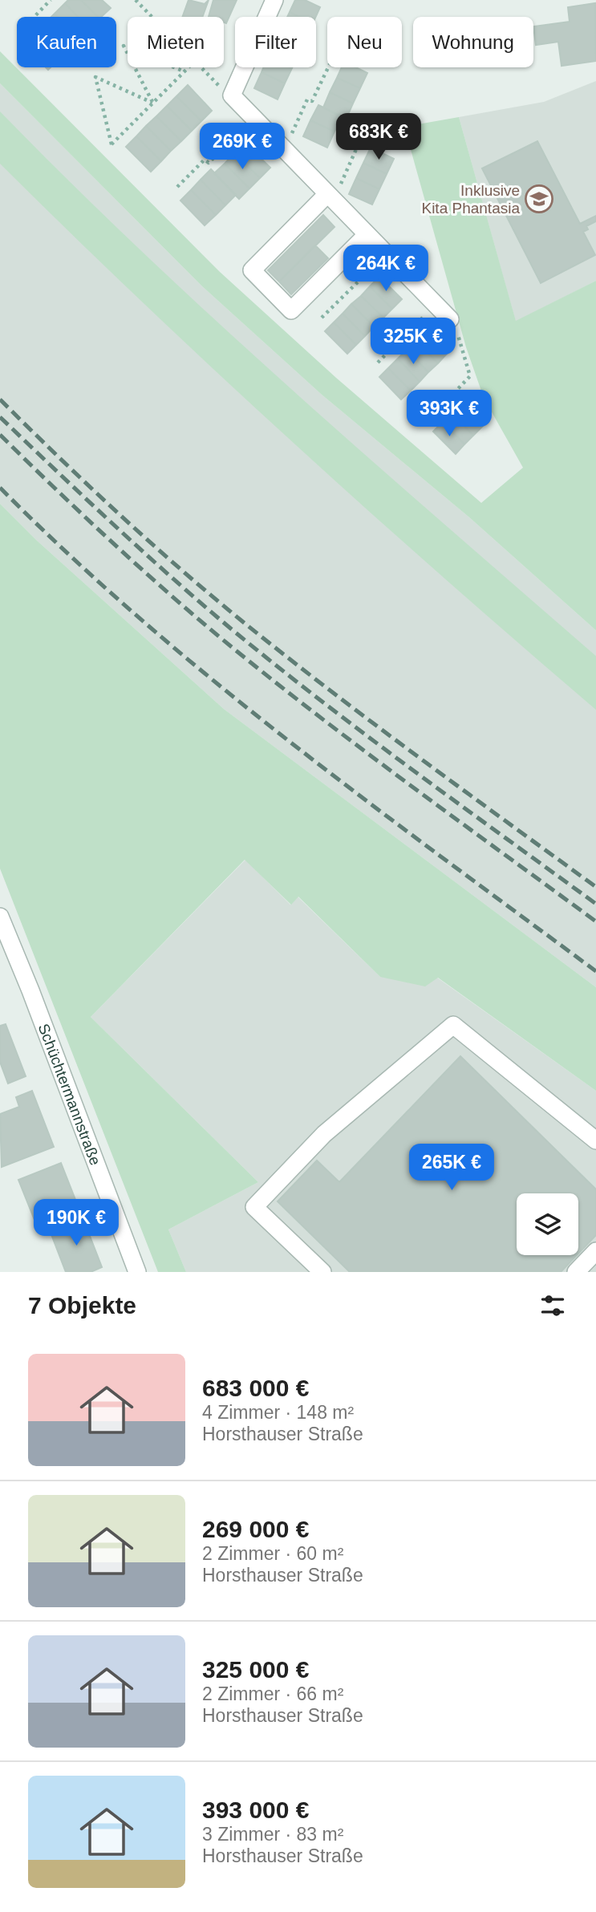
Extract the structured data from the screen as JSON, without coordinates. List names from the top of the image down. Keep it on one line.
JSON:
{"streets":{"street":["Schüchtermannstraße"]},"places":{"school or university":["Inklusive Kita Phantasia"]},"page":{"chip":["Kaufen","Mieten","Filter","Neu","Wohnung"],"price":["683K €","269K €","264K €","325K €","393K €","265K €","190K €"],"heading":"7 Objekte","list":[{"name":"683 000 €","note":"4 Zimmer · 148 m² · Horsthauser Straße"},{"name":"269 000 €","note":"2 Zimmer · 60 m² · Horsthauser Straße"},{"name":"325 000 €","note":"2 Zimmer · 66 m² · Horsthauser Straße"},{"name":"393 000 €","note":"3 Zimmer · 83 m² · Horsthauser Straße"}]}}
